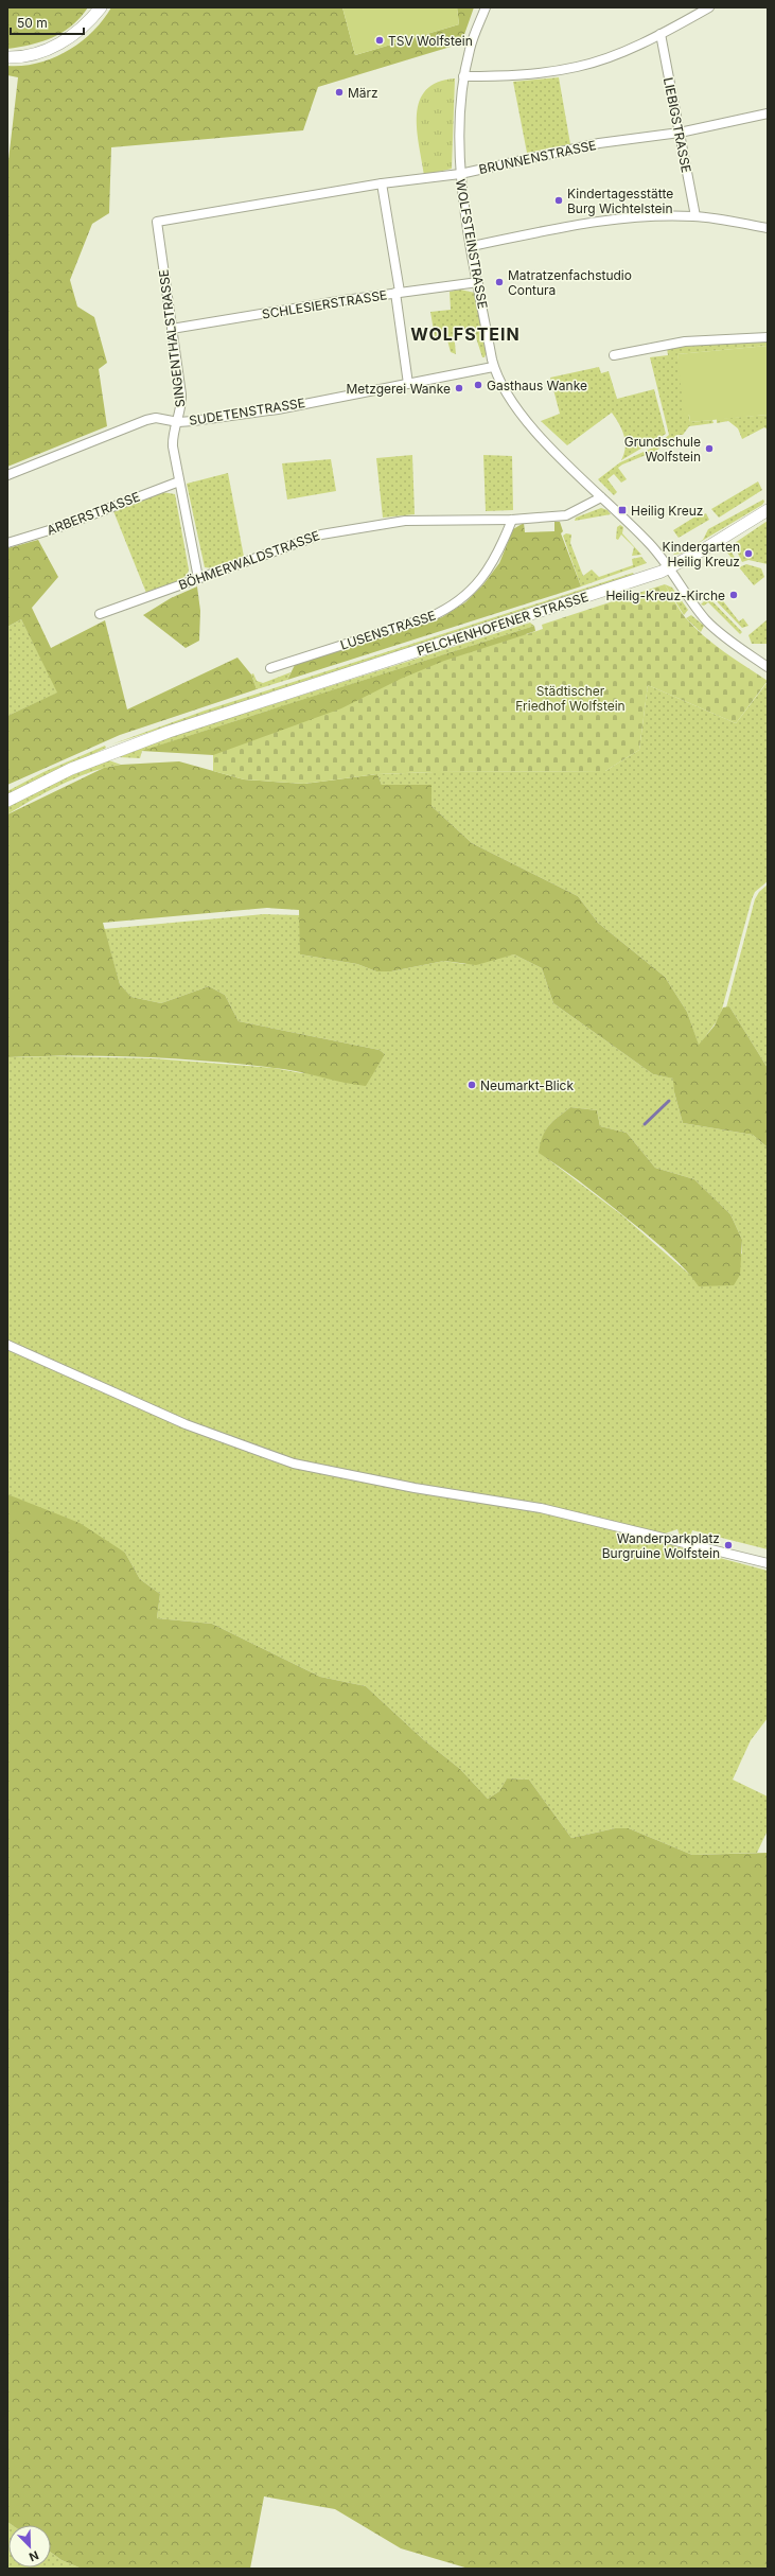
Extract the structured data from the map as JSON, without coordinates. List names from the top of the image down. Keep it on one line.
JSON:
{"streets":{"main road":["PELCHENHOFENER STRASSE"],"street":["LIEBIGSTRASSE","BRUNNENSTRASSE","WOLFSTEINSTRASSE","SCHLESIERSTRASSE","SINGENTHALSTRASSE","SUDETENSTRASSE","ARBERSTRASSE","BÖHMERWALDSTRASSE","LUSENSTRASSE"]},"crossings":[["LIEBIGSTRASSE","BRUNNENSTRASSE"],["BRUNNENSTRASSE","WOLFSTEINSTRASSE"],["BRUNNENSTRASSE","SINGENTHALSTRASSE"],["WOLFSTEINSTRASSE","SCHLESIERSTRASSE"],["WOLFSTEINSTRASSE","SUDETENSTRASSE"],["WOLFSTEINSTRASSE","BÖHMERWALDSTRASSE"],["WOLFSTEINSTRASSE","PELCHENHOFENER STRASSE"],["SCHLESIERSTRASSE","SINGENTHALSTRASSE"],["SINGENTHALSTRASSE","SUDETENSTRASSE"],["SINGENTHALSTRASSE","ARBERSTRASSE"],["SINGENTHALSTRASSE","BÖHMERWALDSTRASSE"],["BÖHMERWALDSTRASSE","LUSENSTRASSE"]],"districts":["WOLFSTEIN"],"parks":["Städtischer Friedhof Wolfstein"],"places":{"other":["TSV Wolfstein","März","Kindertagesstätte Burg Wichtelstein","Matratzenfachstudio Contura","Gasthaus Wanke","Metzgerei Wanke","Grundschule Wolfstein","Kindergarten Heilig Kreuz","Heilig-Kreuz-Kirche","Neumarkt-Blick","Wanderparkplatz Burgruine Wolfstein"],"transit":["Heilig Kreuz"]},"scale_bar":"50 m","north":"bottom right"}
